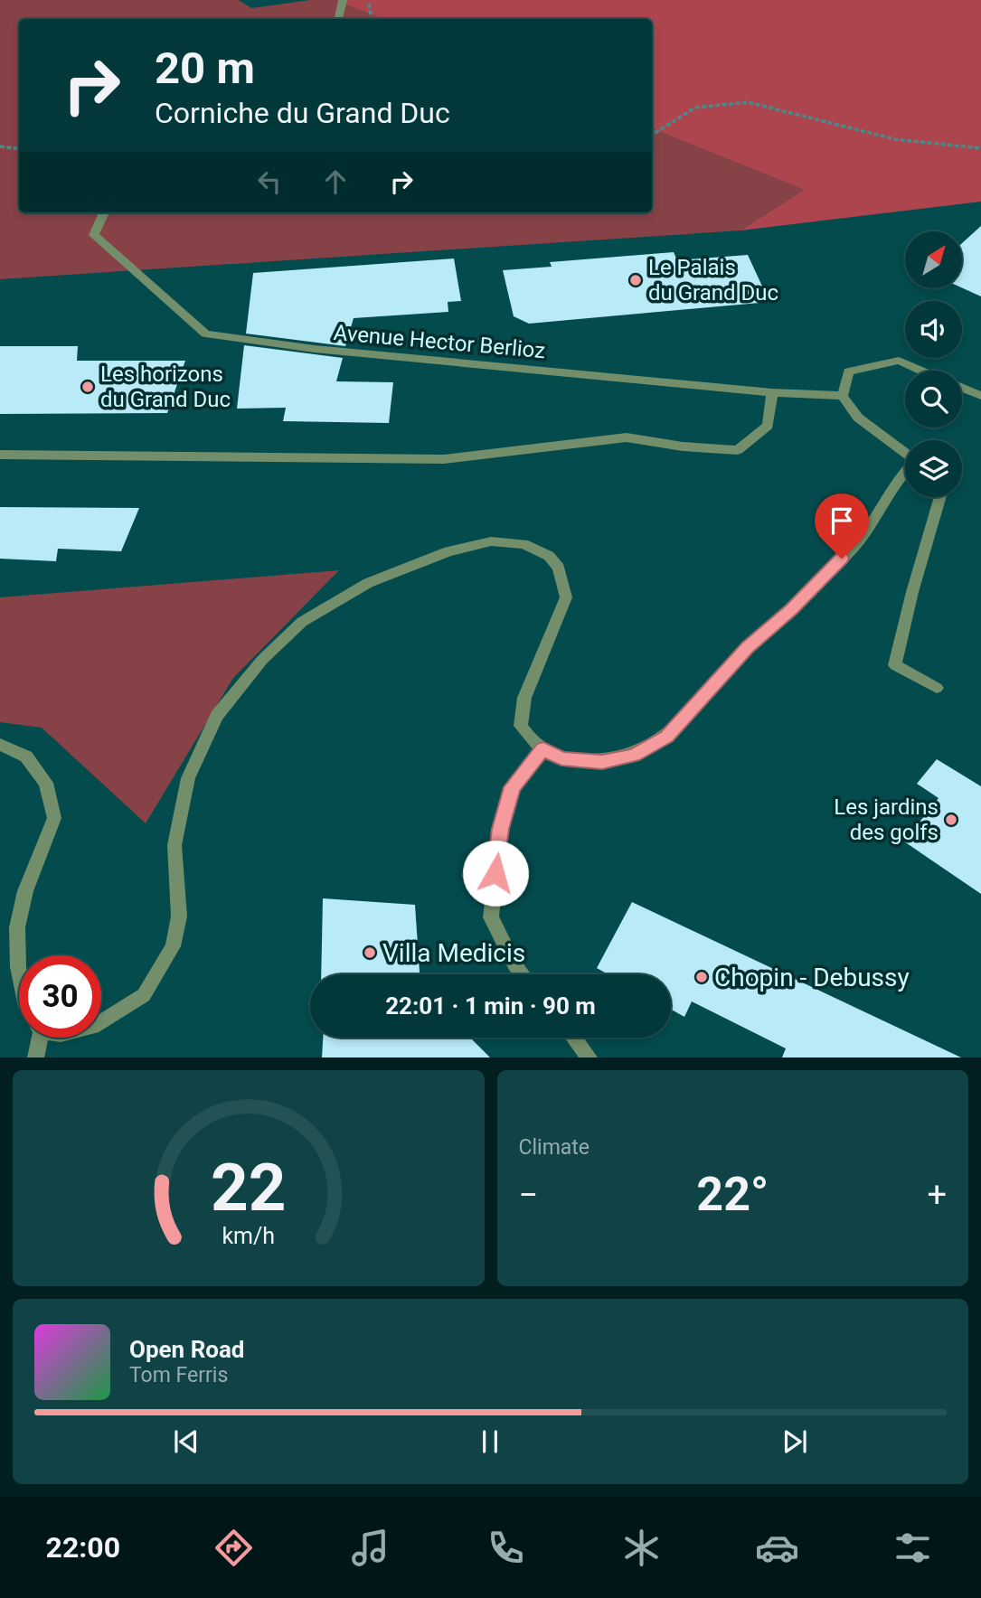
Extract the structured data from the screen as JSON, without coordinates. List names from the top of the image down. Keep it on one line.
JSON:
{"streets":{"street":["Avenue Hector Berlioz"]},"places":["Le Palais du Grand Duc","Les horizons du Grand Duc","Les jardins des golfs","Villa Medicis","Chopin - Debussy"],"north":"top right","page":{"turn":["20 m","Corniche du Grand Duc"],"limit":"30","trip":"22:01 · 1 min · 90 m","tile":"Climate","heat":["−","22°","+"],"song":["Open Road","Tom Ferris"],"tabs":"22:00","gauge":["22","km/h"]}}
